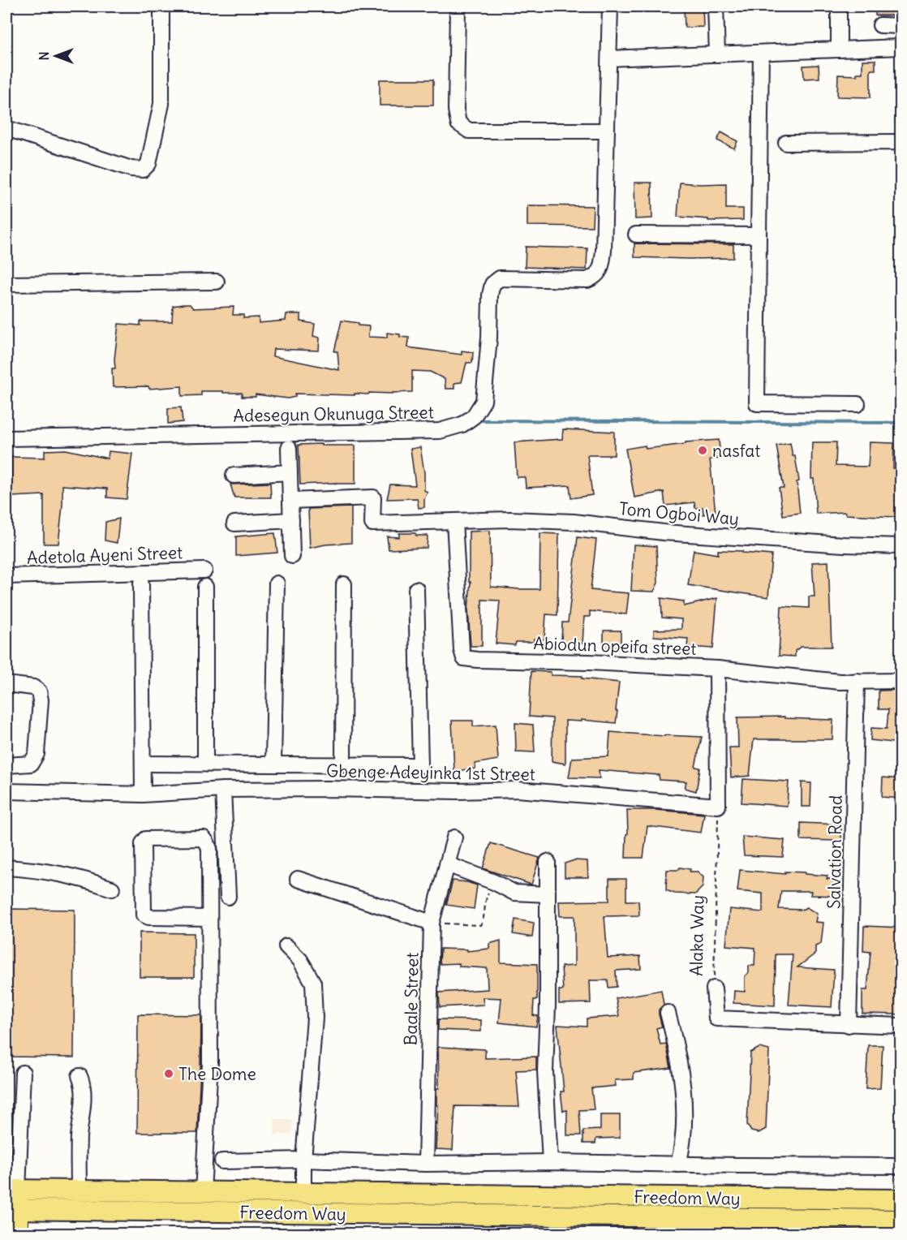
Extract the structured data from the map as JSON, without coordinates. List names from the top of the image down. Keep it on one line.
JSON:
{"streets":{"main road":["Freedom Way"],"street":["Adesegun Okunuga Street","Tom Ogboi Way","Adetola Ayeni Street","Abiodun opeifa street","Gbenge Adeyinka 1st Street","Salvation Road","Alaka Way","Baale Street"]},"crossings":[["Tom Ogboi Way","Abiodun opeifa street"],["Abiodun opeifa street","Salvation Road"],["Gbenge Adeyinka 1st Street","Alaka Way"],["Salvation Road","Alaka Way"]],"places":["nasfat","The Dome"],"north":"left"}
